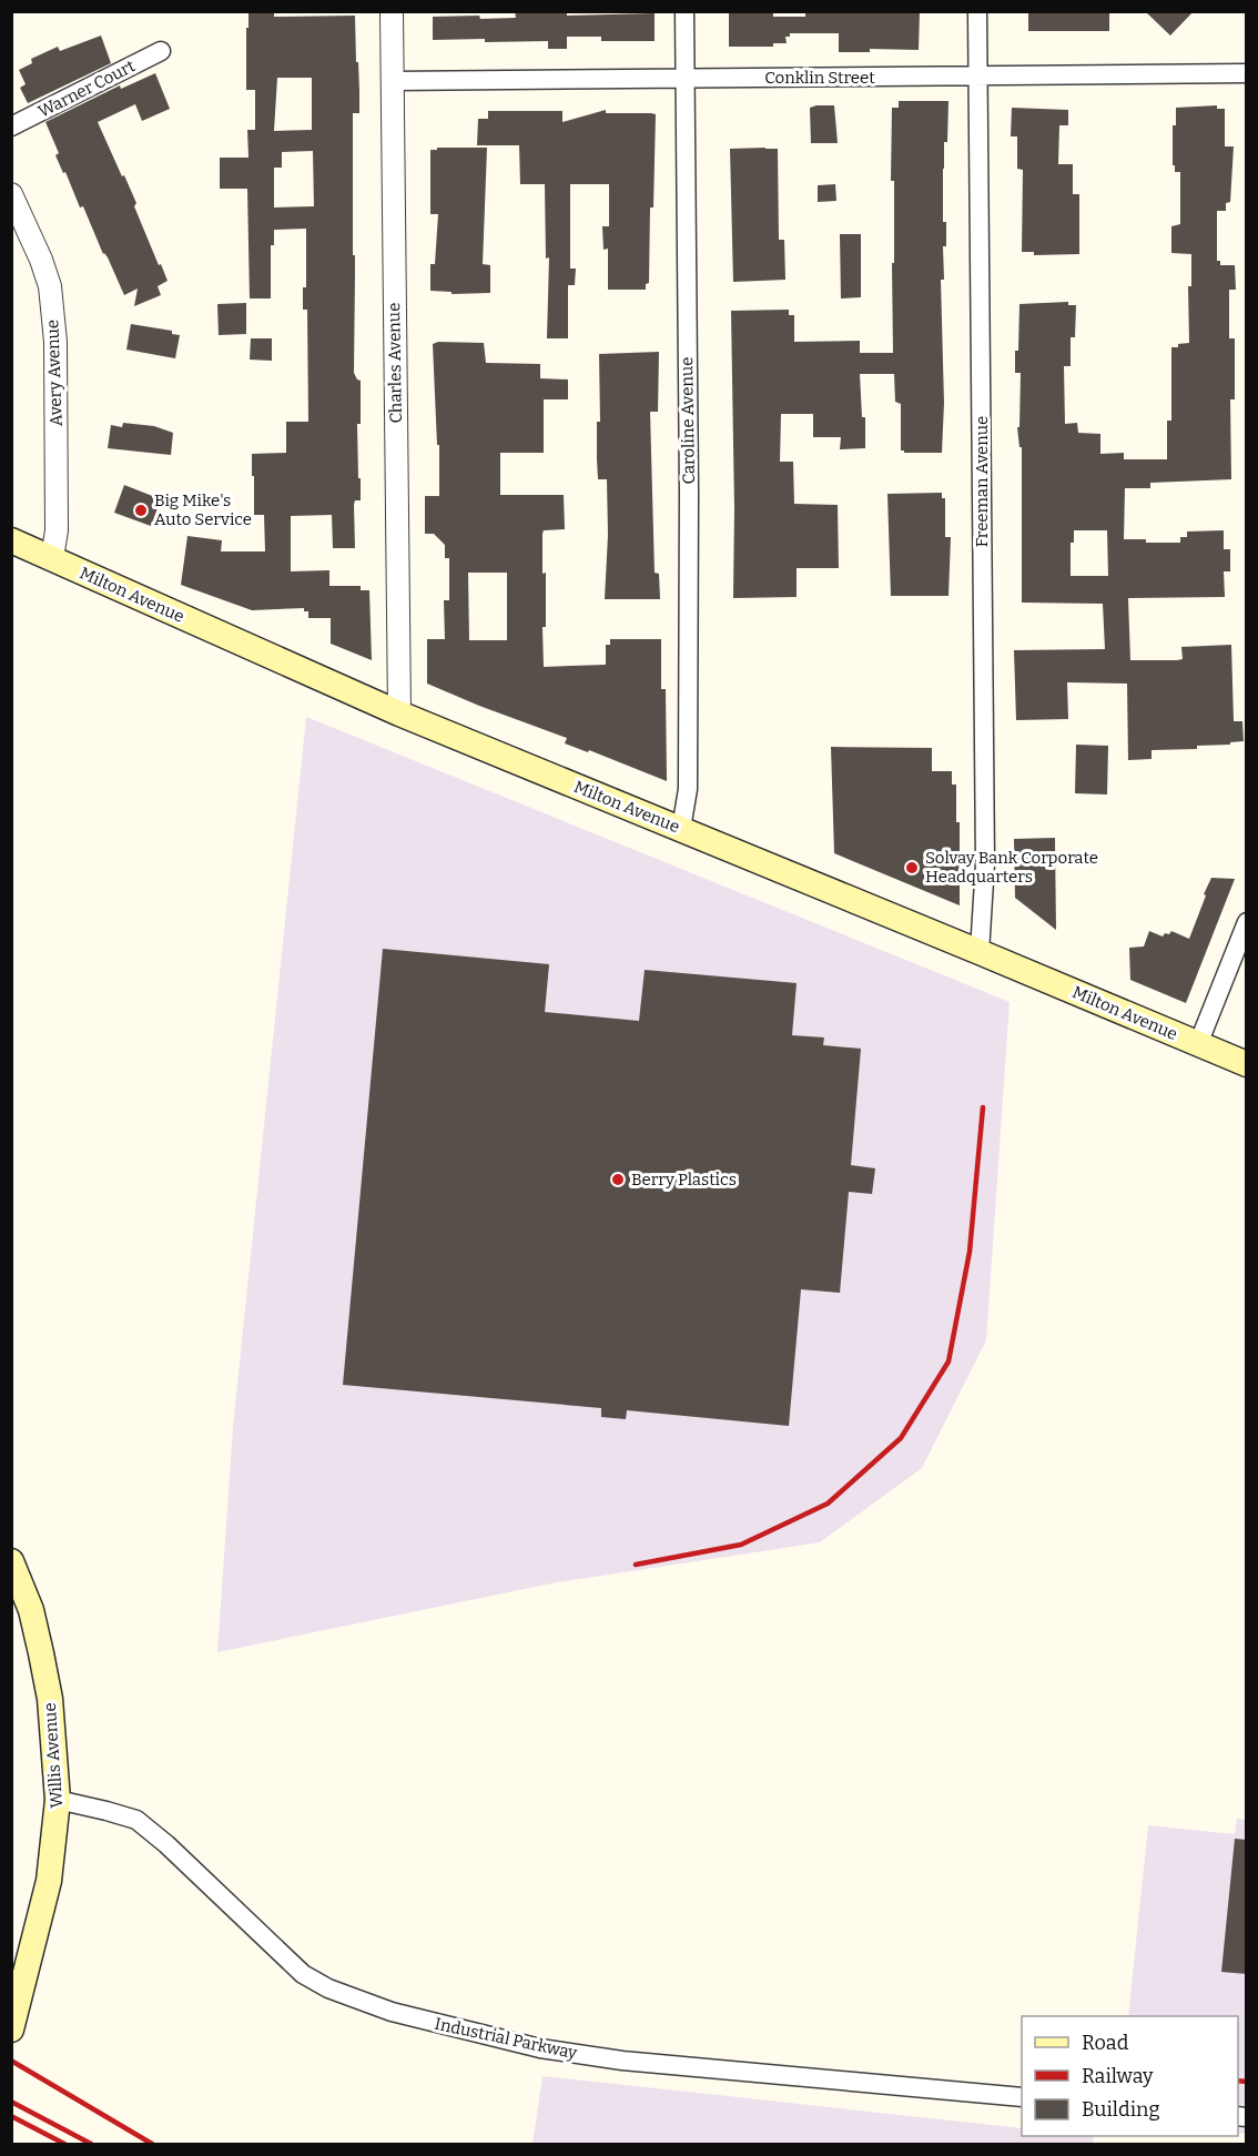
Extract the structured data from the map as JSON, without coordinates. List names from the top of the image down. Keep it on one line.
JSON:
{"streets":{"main road":["Milton Avenue","Willis Avenue"],"street":["Conklin Street","Warner Court","Charles Avenue","Avery Avenue","Caroline Avenue","Freeman Avenue","Industrial Parkway"]},"crossings":[["Conklin Street","Charles Avenue"],["Conklin Street","Caroline Avenue"],["Conklin Street","Freeman Avenue"],["Charles Avenue","Milton Avenue"],["Avery Avenue","Milton Avenue"],["Caroline Avenue","Milton Avenue"],["Freeman Avenue","Milton Avenue"],["Willis Avenue","Industrial Parkway"]],"places":["Big Mike's Auto Service","Solvay Bank Corporate Headquarters","Berry Plastics"],"legend":["Road","Railway","Building"]}
